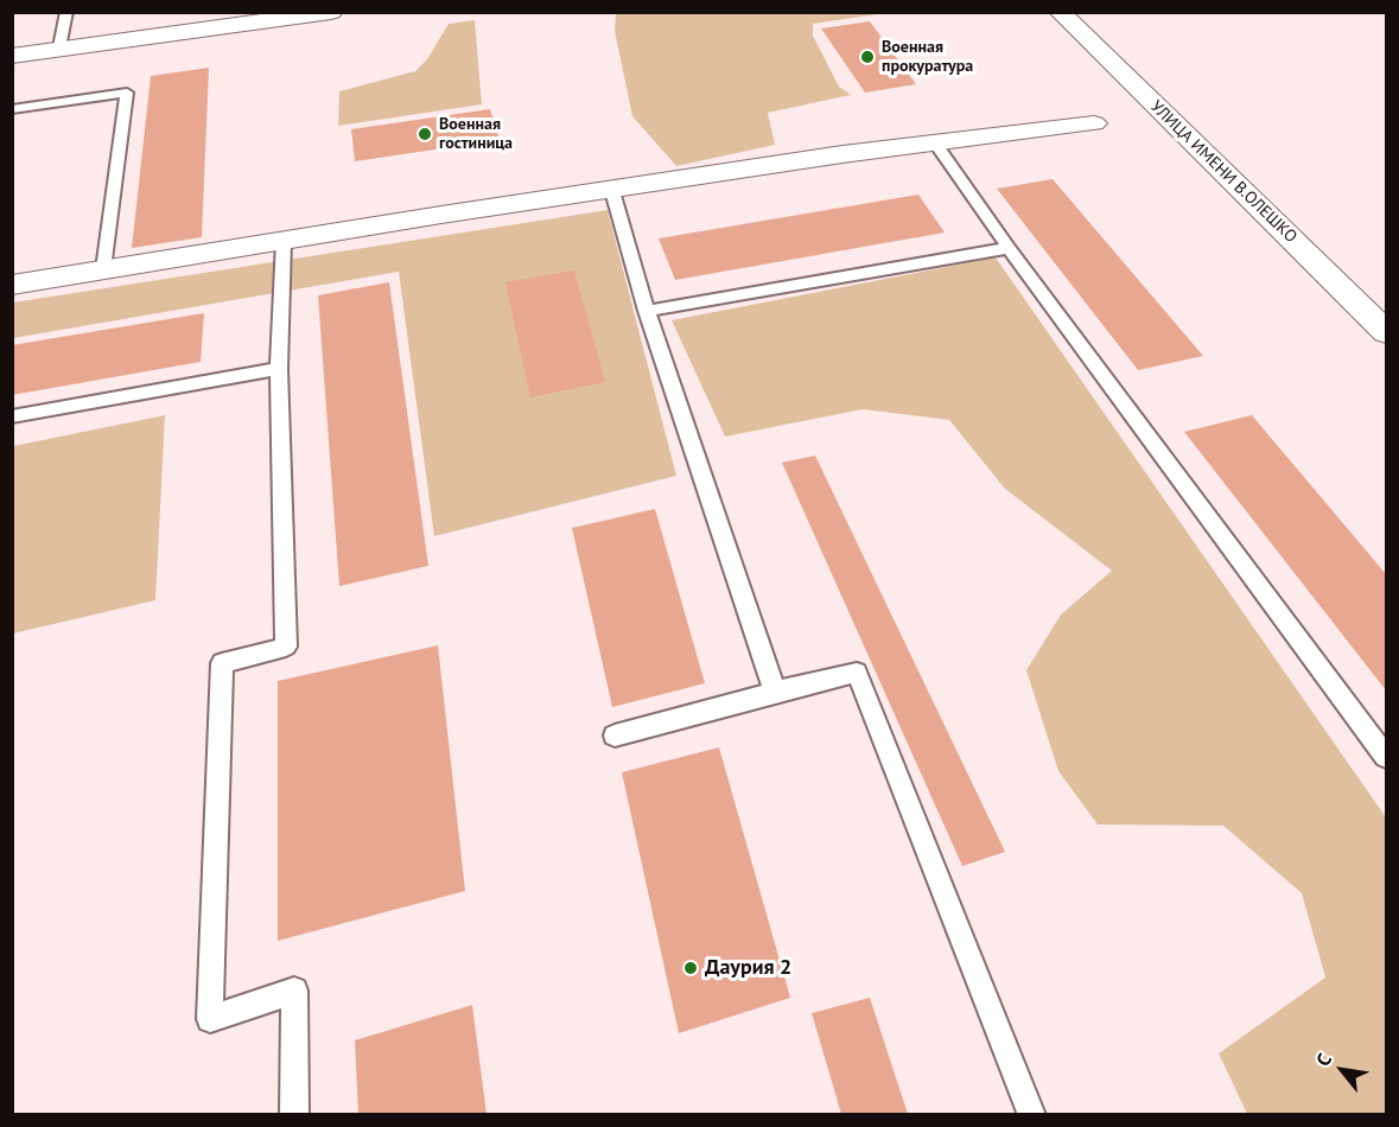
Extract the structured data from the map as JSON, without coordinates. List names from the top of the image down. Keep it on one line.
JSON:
{"streets":{"street":["УЛИЦА ИМЕНИ В.ОЛЕШКО"]},"places":["Военная прокуратура","Военная гостиница","Даурия 2"],"north":"top left"}
